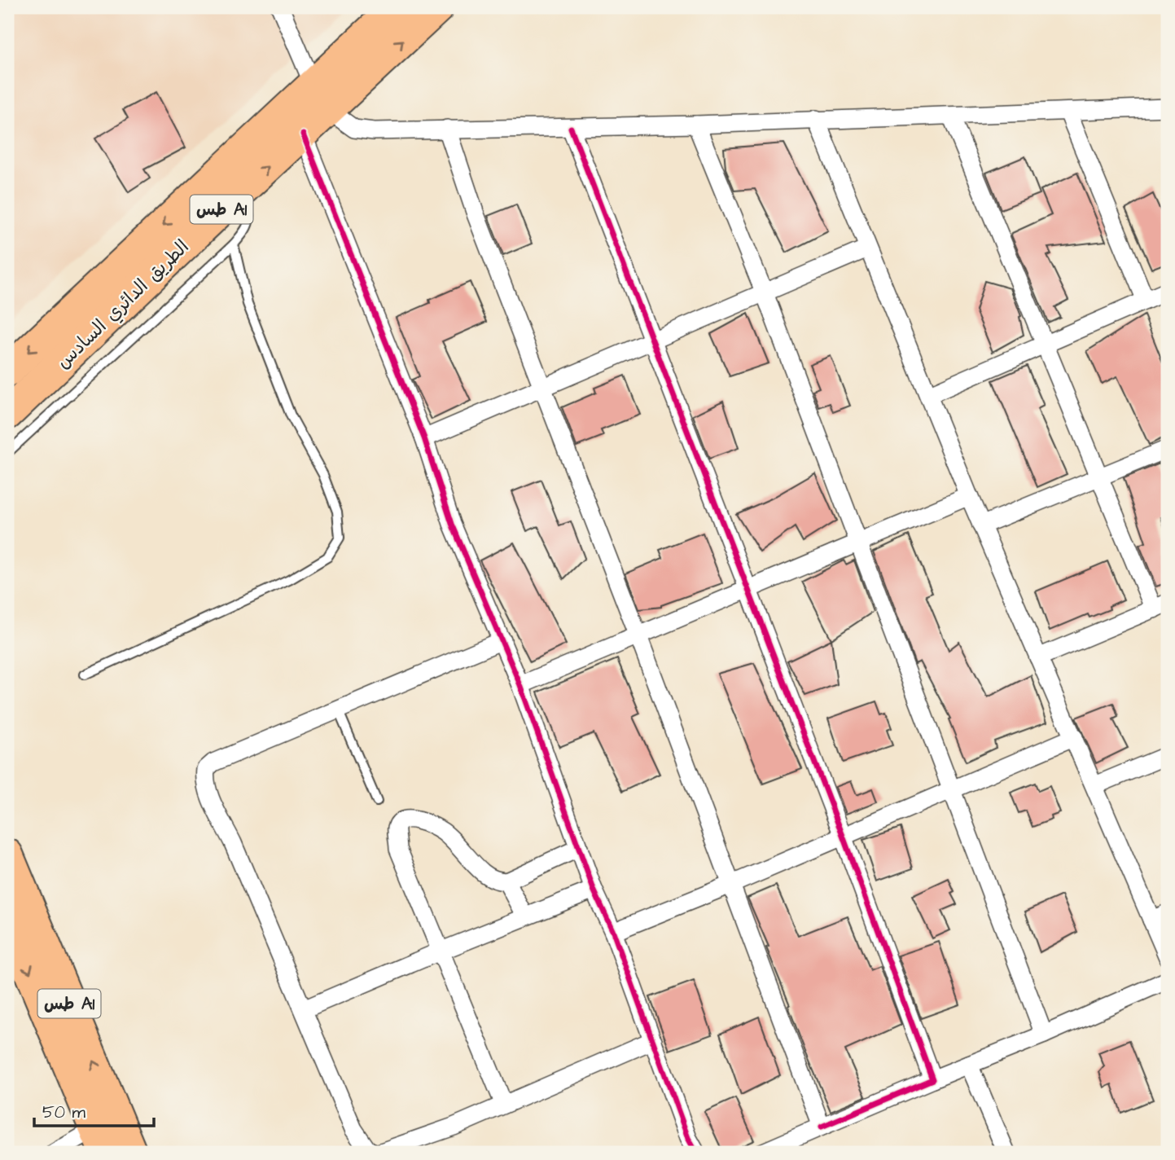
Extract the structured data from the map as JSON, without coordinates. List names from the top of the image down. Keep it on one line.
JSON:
{"streets":{"highway":["طس A1","الطريق الدائري السادس"]},"scale_bar":"50 m"}
